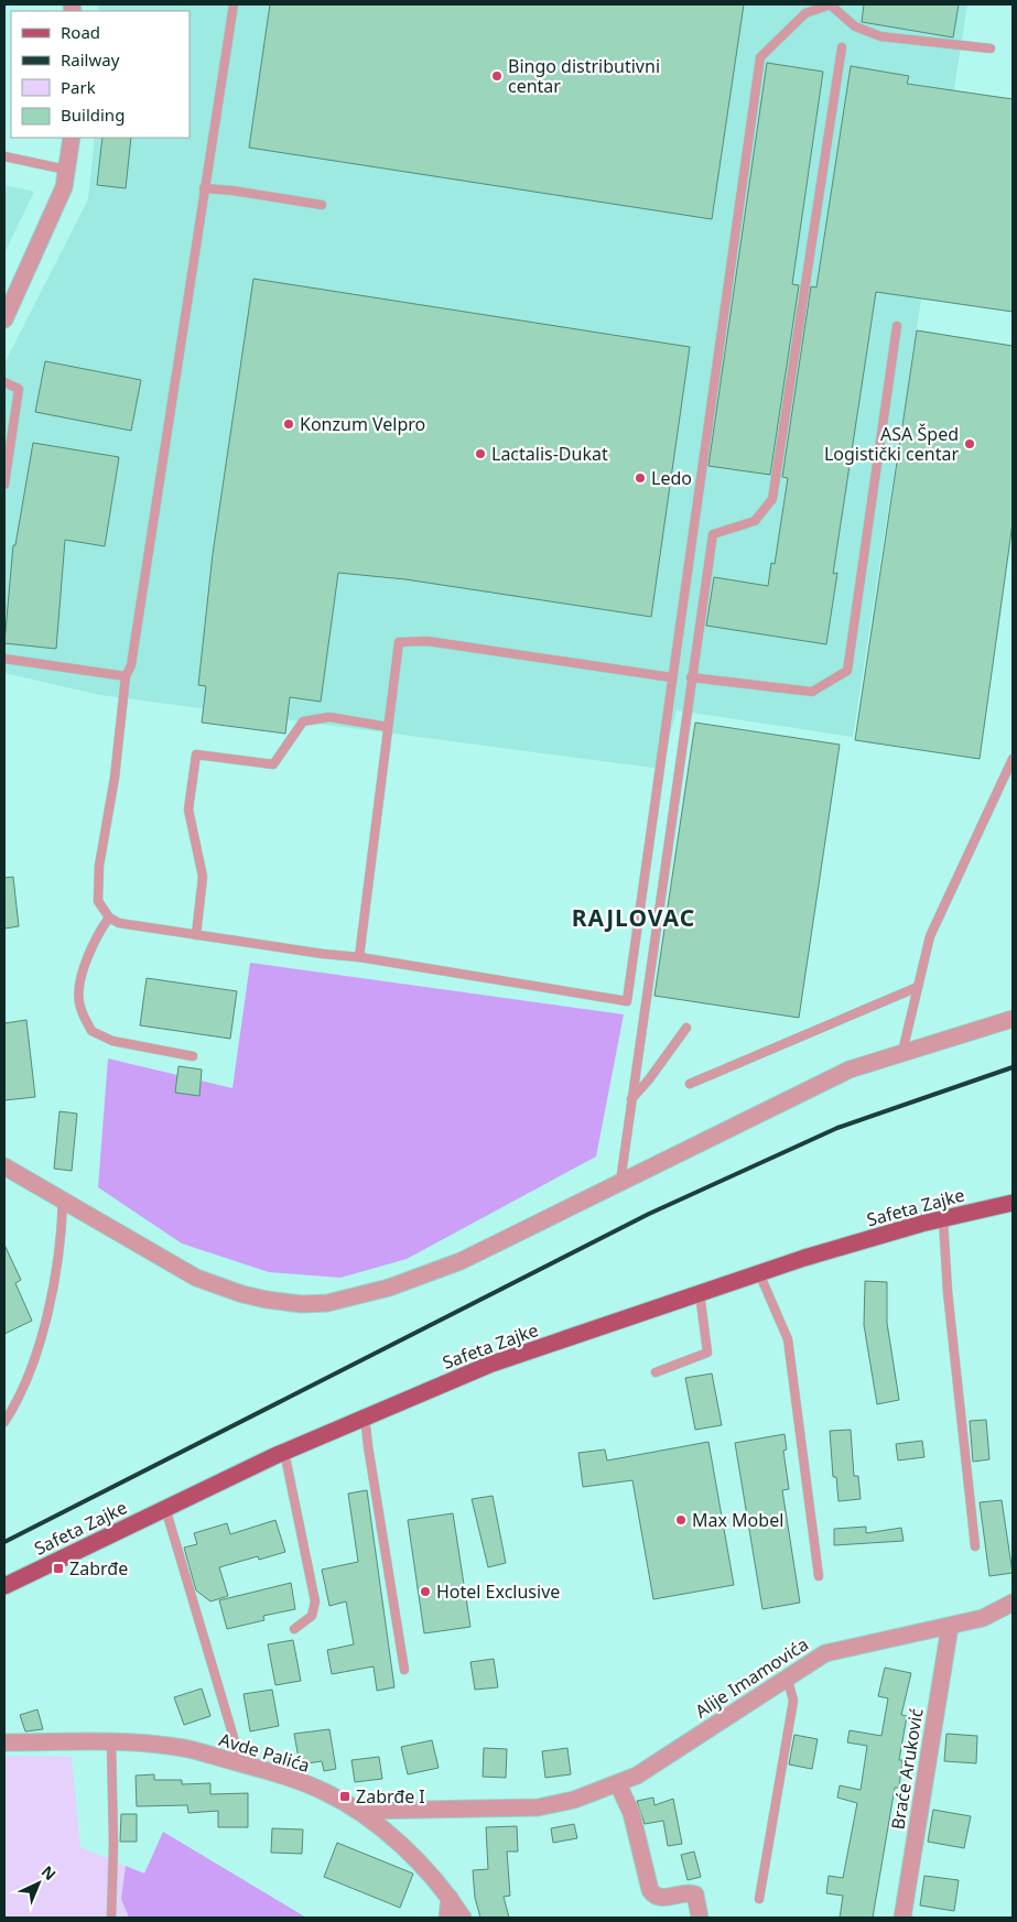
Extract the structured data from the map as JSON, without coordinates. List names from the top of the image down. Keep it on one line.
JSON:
{"streets":{"main road":["Safeta Zajke"],"street":["Alije Imamovića","Avde Palića","Braće Aruković"]},"crossings":[["Alije Imamovića","Avde Palića"],["Alije Imamovića","Braće Aruković"]],"districts":["RAJLOVAC"],"places":{"other":["Bingo distributivni centar","Konzum Velpro","ASA Šped Logistički centar","Lactalis-Dukat","Ledo","Max Mobel","Hotel Exclusive"],"transit":["Zabrđe","Zabrđe I"]},"legend":["Road","Railway","Park","Building"],"north":"top right"}
